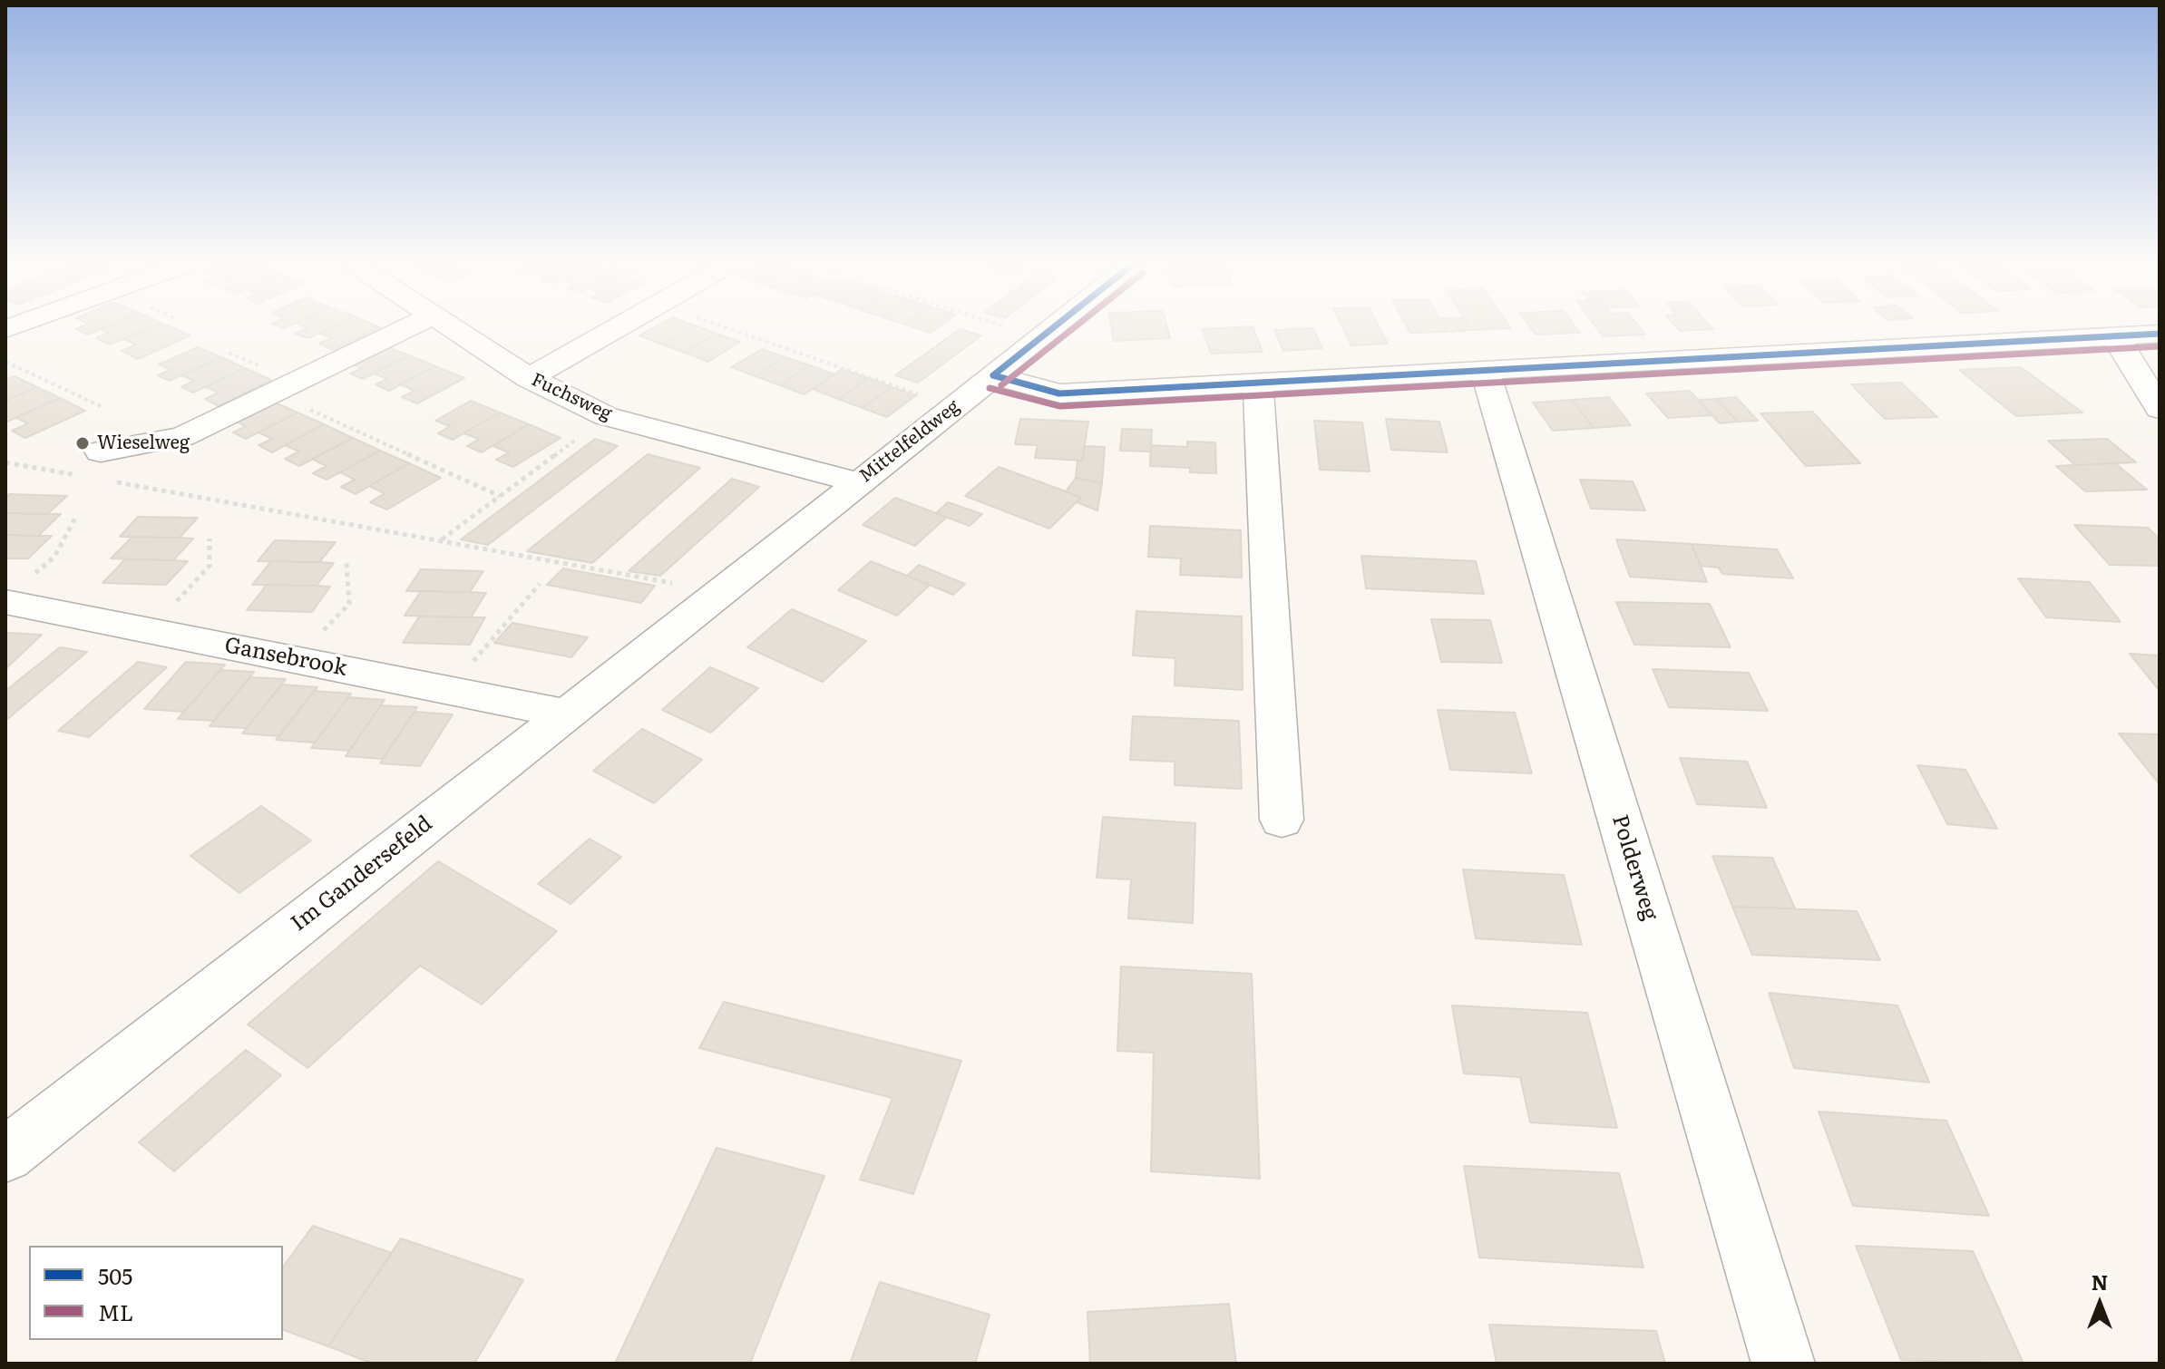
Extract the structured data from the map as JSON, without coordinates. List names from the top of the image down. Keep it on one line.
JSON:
{"streets":{"street":["Fuchsweg","Mittelfeldweg","Gansebrook","Polderweg","Im Gandersefeld"]},"crossings":[["Fuchsweg","Mittelfeldweg"],["Mittelfeldweg","Im Gandersefeld"],["Gansebrook","Im Gandersefeld"]],"places":["Wieselweg"],"lines":["transit line 505","transit line ML"],"legend":["505","ML"],"north":"top"}
